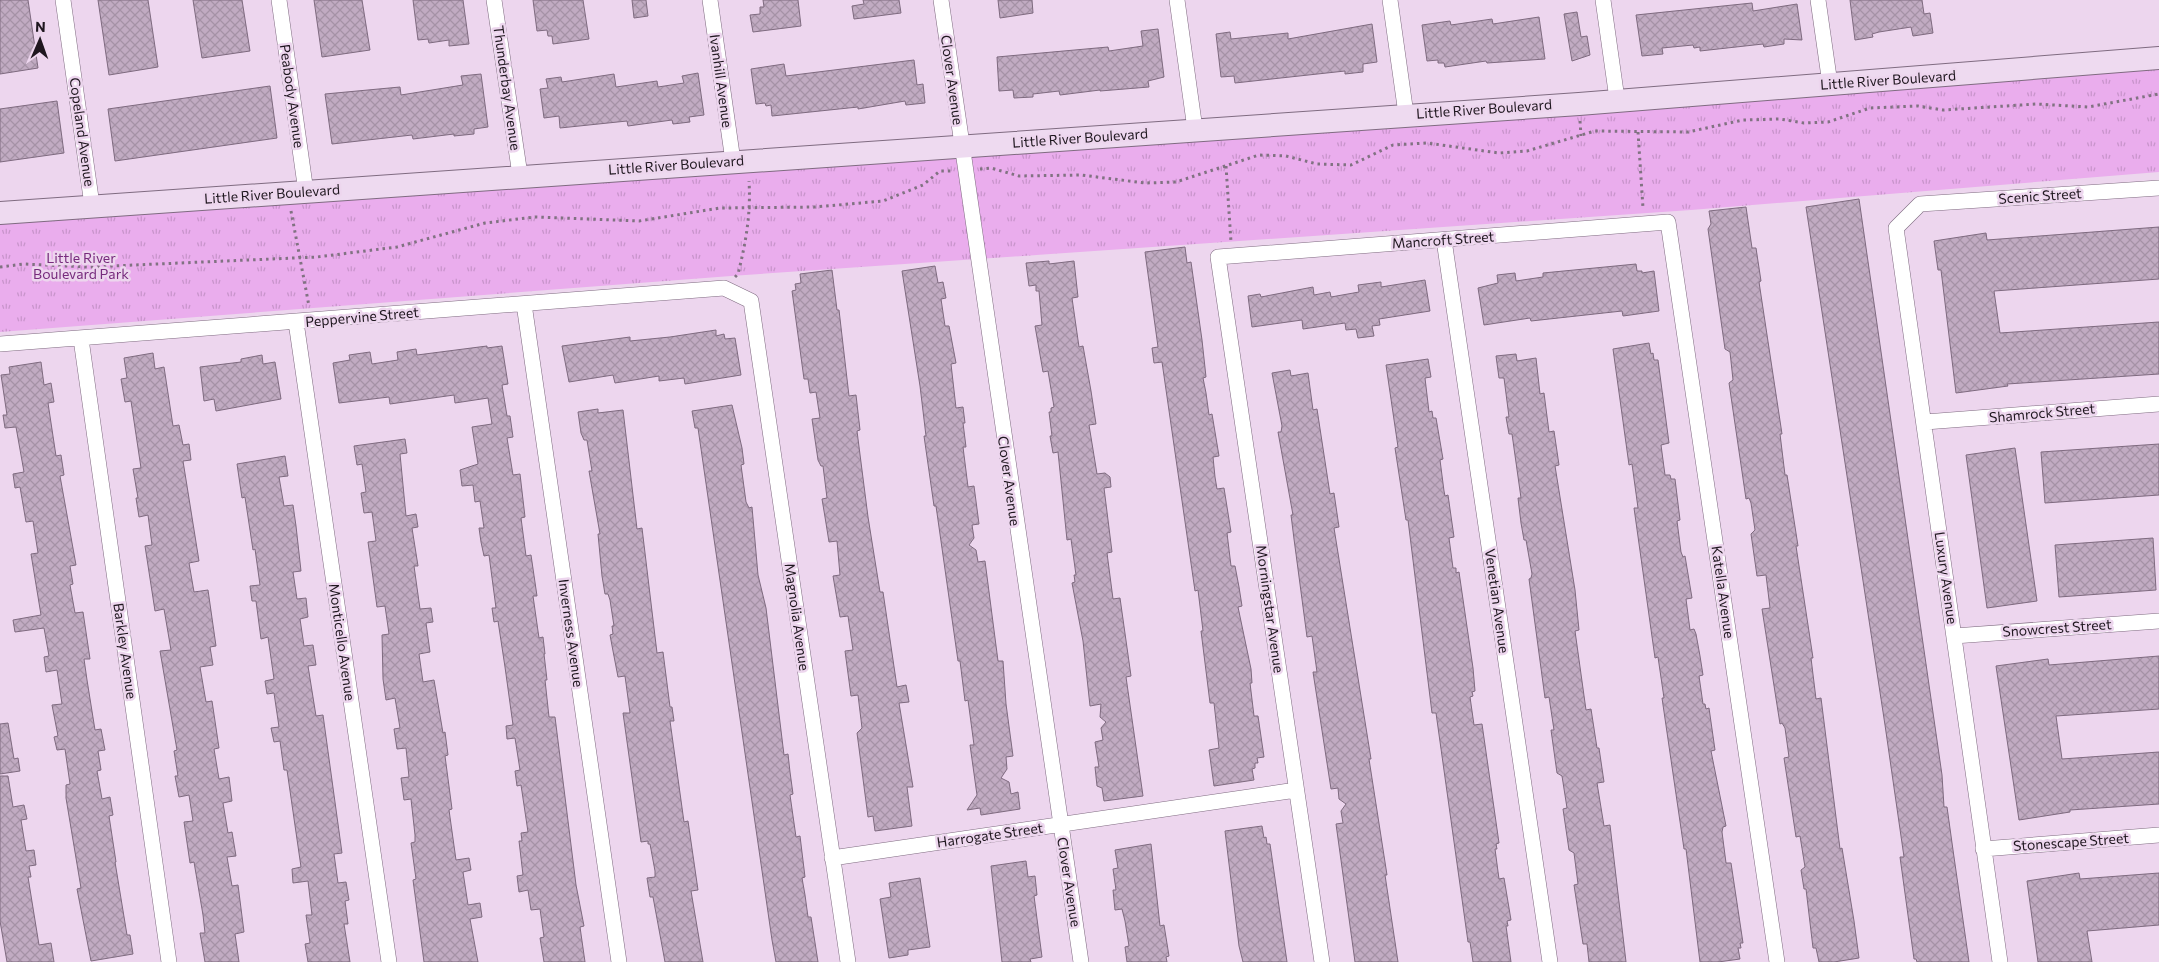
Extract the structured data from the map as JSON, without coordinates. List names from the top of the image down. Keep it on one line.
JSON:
{"streets":{"street":["Clover Avenue","Little River Boulevard","Ivanhill Avenue","Thunderbay Avenue","Peabody Avenue","Copeland Avenue","Scenic Street","Mancroft Street","Peppervine Street","Shamrock Street","Luxury Avenue","Katella Avenue","Venetian Avenue","Morningstar Avenue","Magnolia Avenue","Snowcrest Street","Inverness Avenue","Monticello Avenue","Barkley Avenue","Harrogate Street","Stonescape Street"]},"crossings":[["Clover Avenue","Little River Boulevard"],["Clover Avenue","Harrogate Street"],["Little River Boulevard","Ivanhill Avenue"],["Little River Boulevard","Thunderbay Avenue"],["Little River Boulevard","Peabody Avenue"],["Little River Boulevard","Copeland Avenue"],["Scenic Street","Luxury Avenue"],["Mancroft Street","Katella Avenue"],["Mancroft Street","Venetian Avenue"],["Mancroft Street","Morningstar Avenue"],["Peppervine Street","Magnolia Avenue"],["Peppervine Street","Inverness Avenue"],["Peppervine Street","Monticello Avenue"],["Peppervine Street","Barkley Avenue"],["Shamrock Street","Luxury Avenue"],["Luxury Avenue","Snowcrest Street"],["Luxury Avenue","Stonescape Street"],["Morningstar Avenue","Harrogate Street"],["Magnolia Avenue","Harrogate Street"]],"parks":["Little River Boulevard Park"],"north":"top"}
